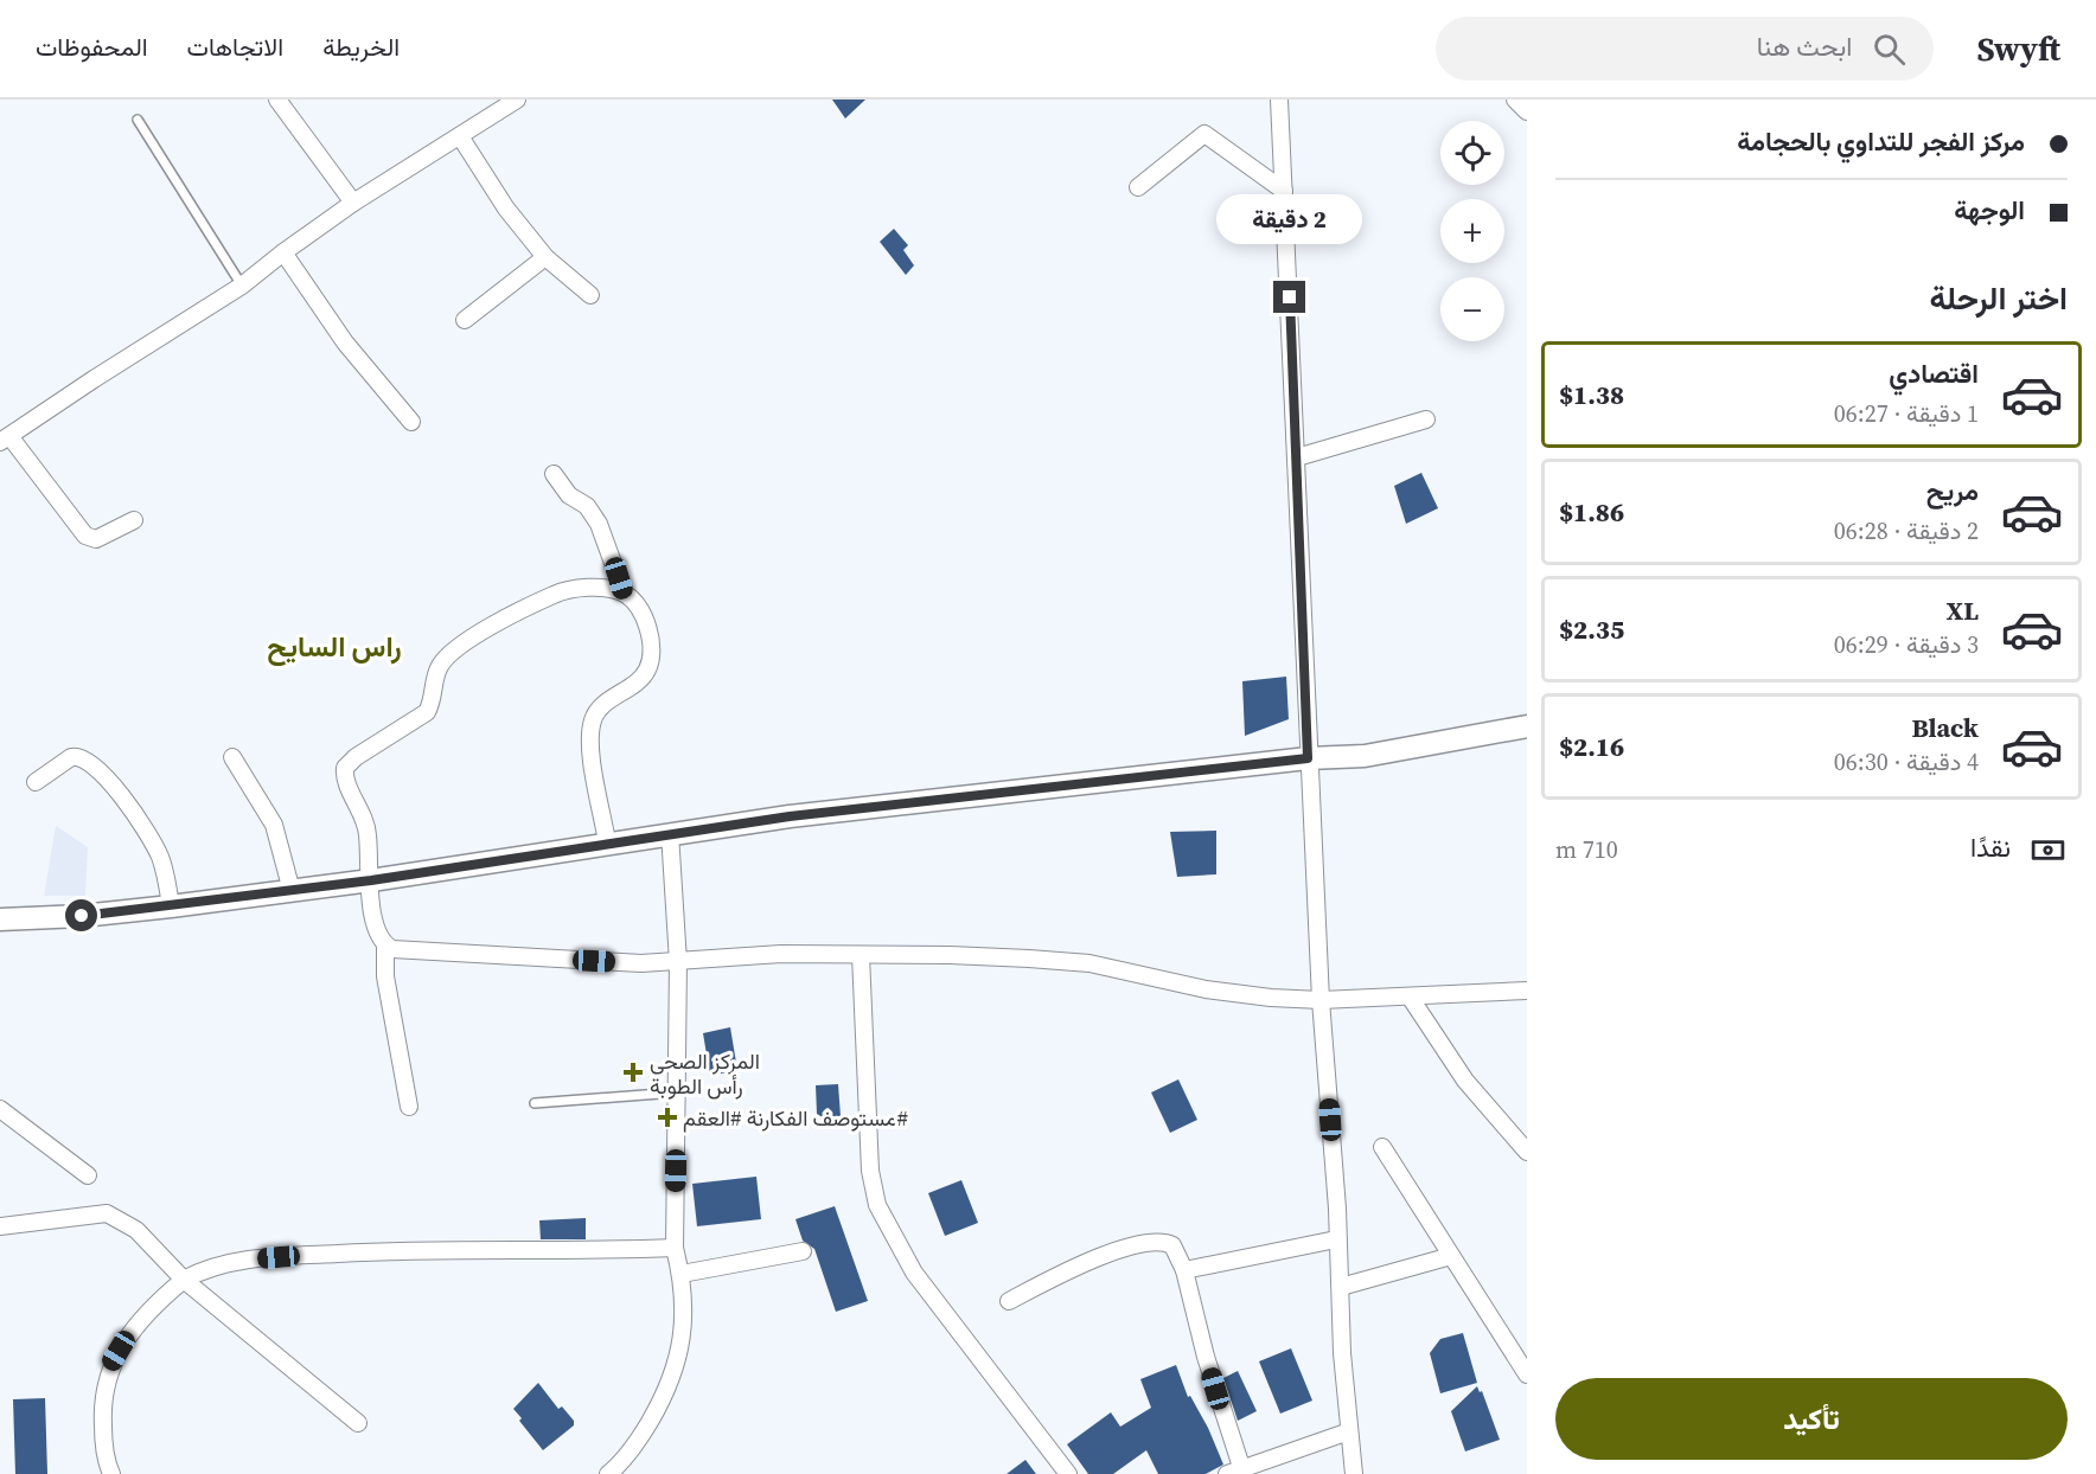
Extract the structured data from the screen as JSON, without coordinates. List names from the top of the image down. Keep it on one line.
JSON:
{"districts":["راس السايح"],"places":{"health":["المركز الصحي رأس الطوبة","مستوصف الفكارنة #العقم#"]},"page":{"header":"Swyft","search":"ابحث هنا","nav":["الخريطة","الاتجاهات","المحفوظات"],"banner":["مركز الفجر للتداوي بالحجامة","الوجهة"],"map_buttons":["+","−"],"bubble":"2 دقيقة","heading":"اختر الرحلة","list":[{"name":"اقتصادي","note":"1 دقيقة · 06:27","value":"$1.38"},{"name":"مريح","note":"2 دقيقة · 06:28","value":"$1.86"},{"name":"XL","note":"3 دقيقة · 06:29","value":"$2.35"},{"name":"Black","note":"4 دقيقة · 06:30","value":"$2.16"}],"pay":["نقدًا","710 m"],"buttons":"تأكيد"}}
